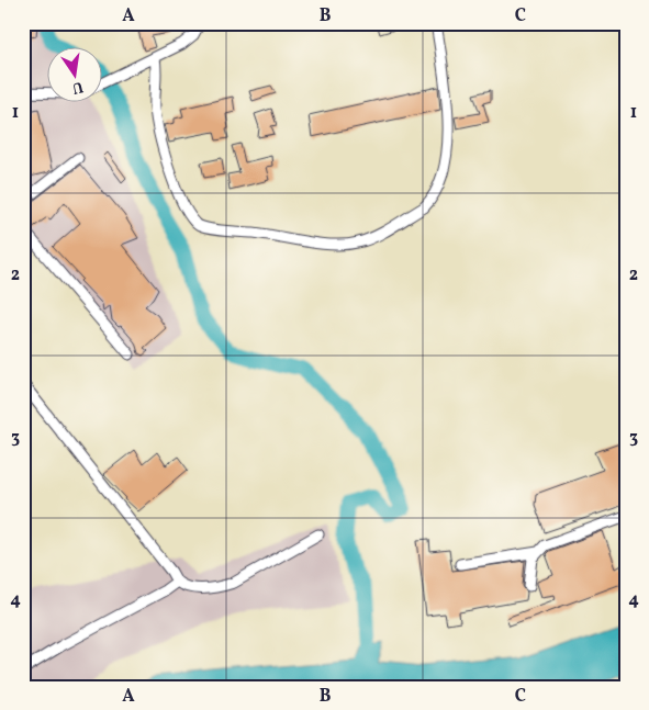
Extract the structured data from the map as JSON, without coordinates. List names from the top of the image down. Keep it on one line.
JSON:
{"north":"bottom","grid":{"columns":["A","B","C"],"rows":["1","2","3","4"]}}
